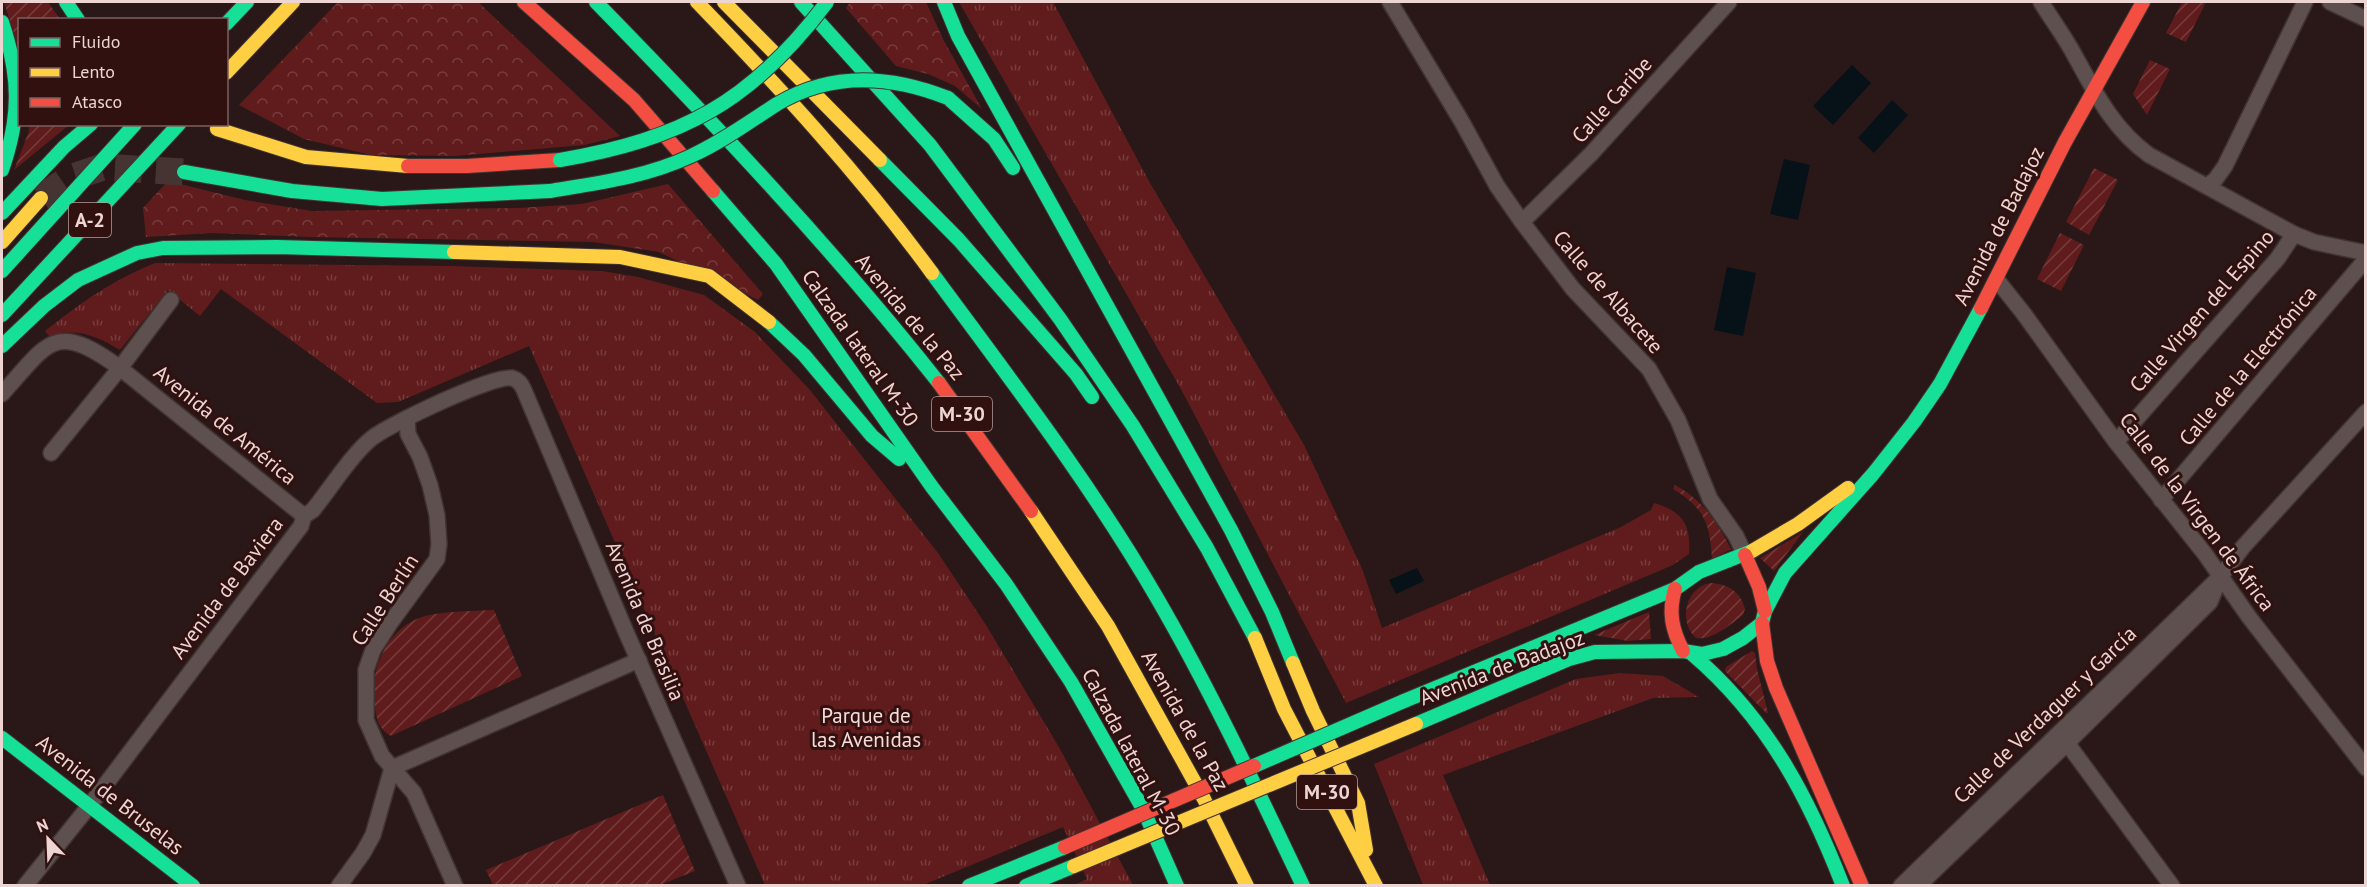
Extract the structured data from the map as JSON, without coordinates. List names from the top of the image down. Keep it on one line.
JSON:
{"streets":{"main road":["A-2","Avenida de Badajoz","Avenida de la Paz","Calzada lateral M-30","M-30","Avenida de Bruselas"],"street":["Calle Caribe","Calle de Albacete","Calle Virgen del Espino","Calle de la Electrónica","Avenida de América","Calle de la Virgen de África","Avenida de Baviera","Calle Berlín","Avenida de Brasilia","Calle de Verdaguer y García"]},"crossings":[["Calle Caribe","Calle de Albacete"],["Avenida de Badajoz","Calle de Albacete"],["Avenida de Badajoz","Calle de la Virgen de África"],["Calle Virgen del Espino","Calle de la Virgen de África"],["Calle de la Electrónica","Calle de la Virgen de África"],["Avenida de América","Avenida de Baviera"],["Calle de la Virgen de África","Calle de Verdaguer y García"],["Avenida de Baviera","Calle Berlín"],["Avenida de Baviera","Avenida de Brasilia"],["Avenida de Baviera","Avenida de Bruselas"]],"parks":["Parque de las Avenidas"],"legend":["Fluido","Lento","Atasco"],"north":"top left"}
